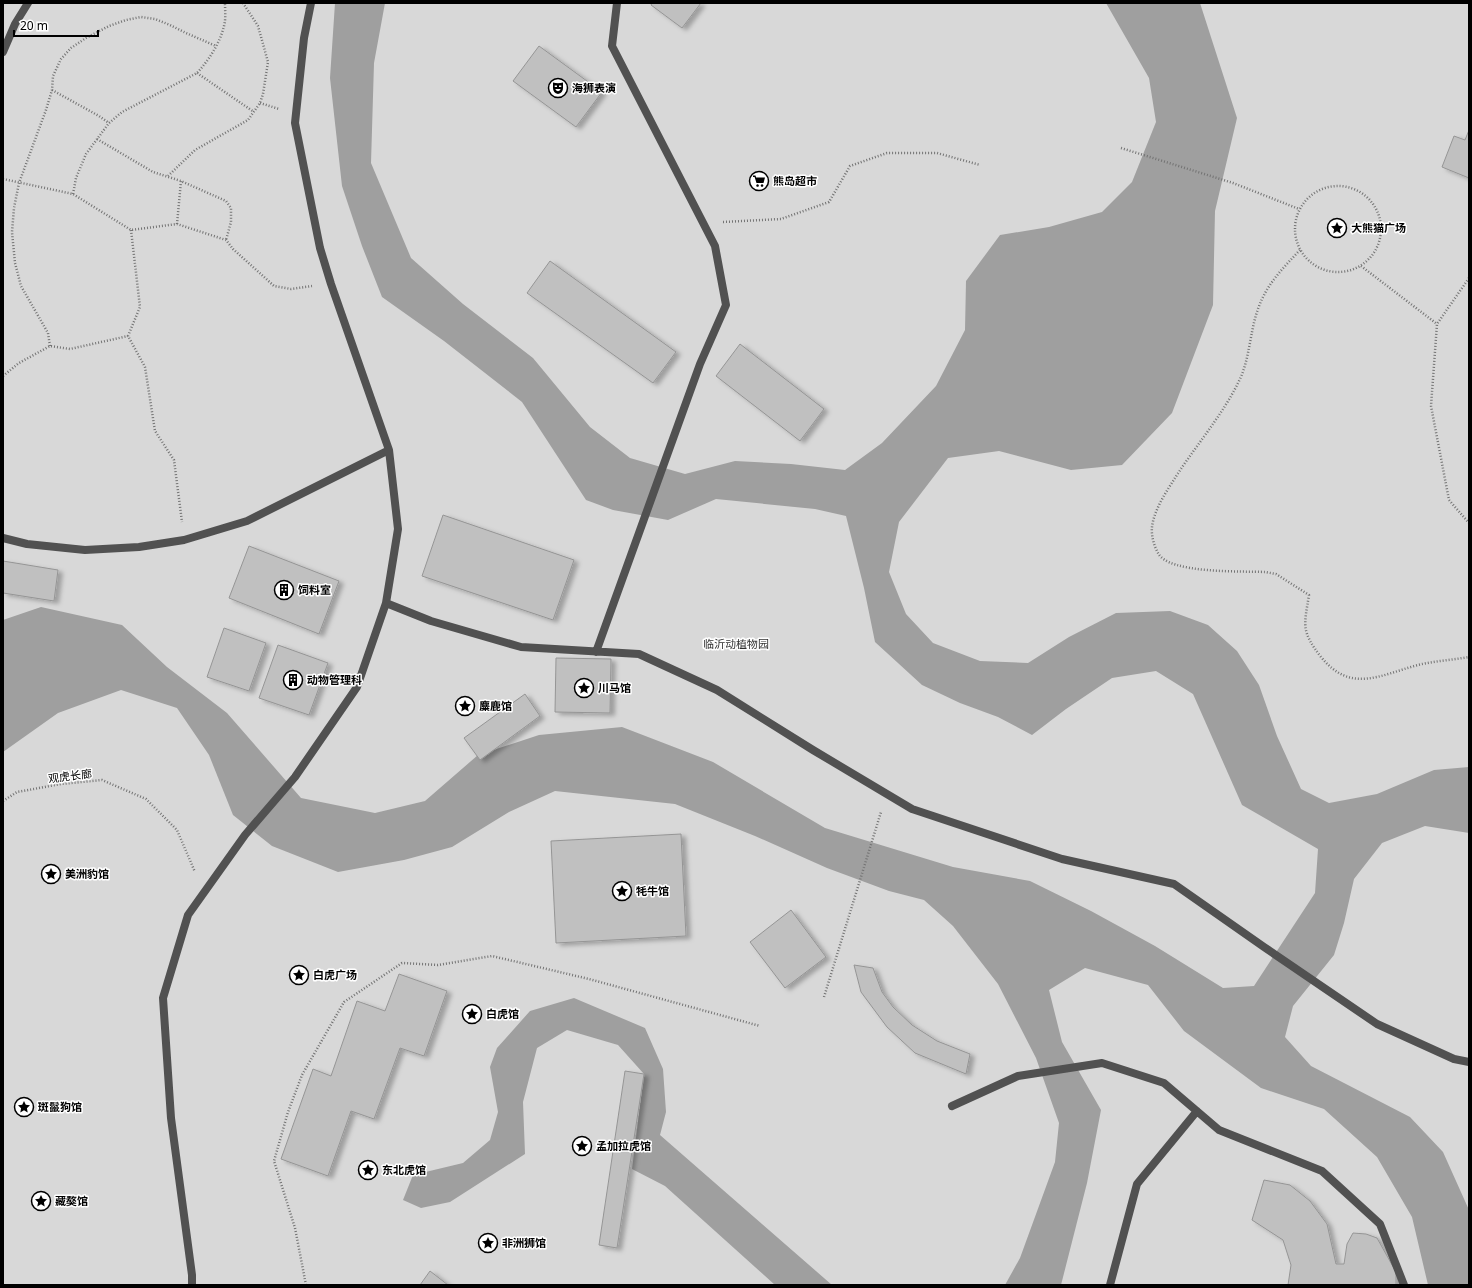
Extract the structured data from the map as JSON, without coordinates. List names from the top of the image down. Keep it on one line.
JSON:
{"streets":{"path":["观虎长廊"]},"parks":["临沂动植物园"],"places":{"theatre":["海狮表演"],"supermarket":["熊岛超市"],"place":["大熊猫广场","川马馆","麋鹿馆","美洲豹馆","牦牛馆","白虎广场","白虎馆","斑鬣狗馆","孟加拉虎馆","东北虎馆","藏獒馆","非洲狮馆"],"building":["饲料室","动物管理科"]},"scale_bar":"20 m"}
